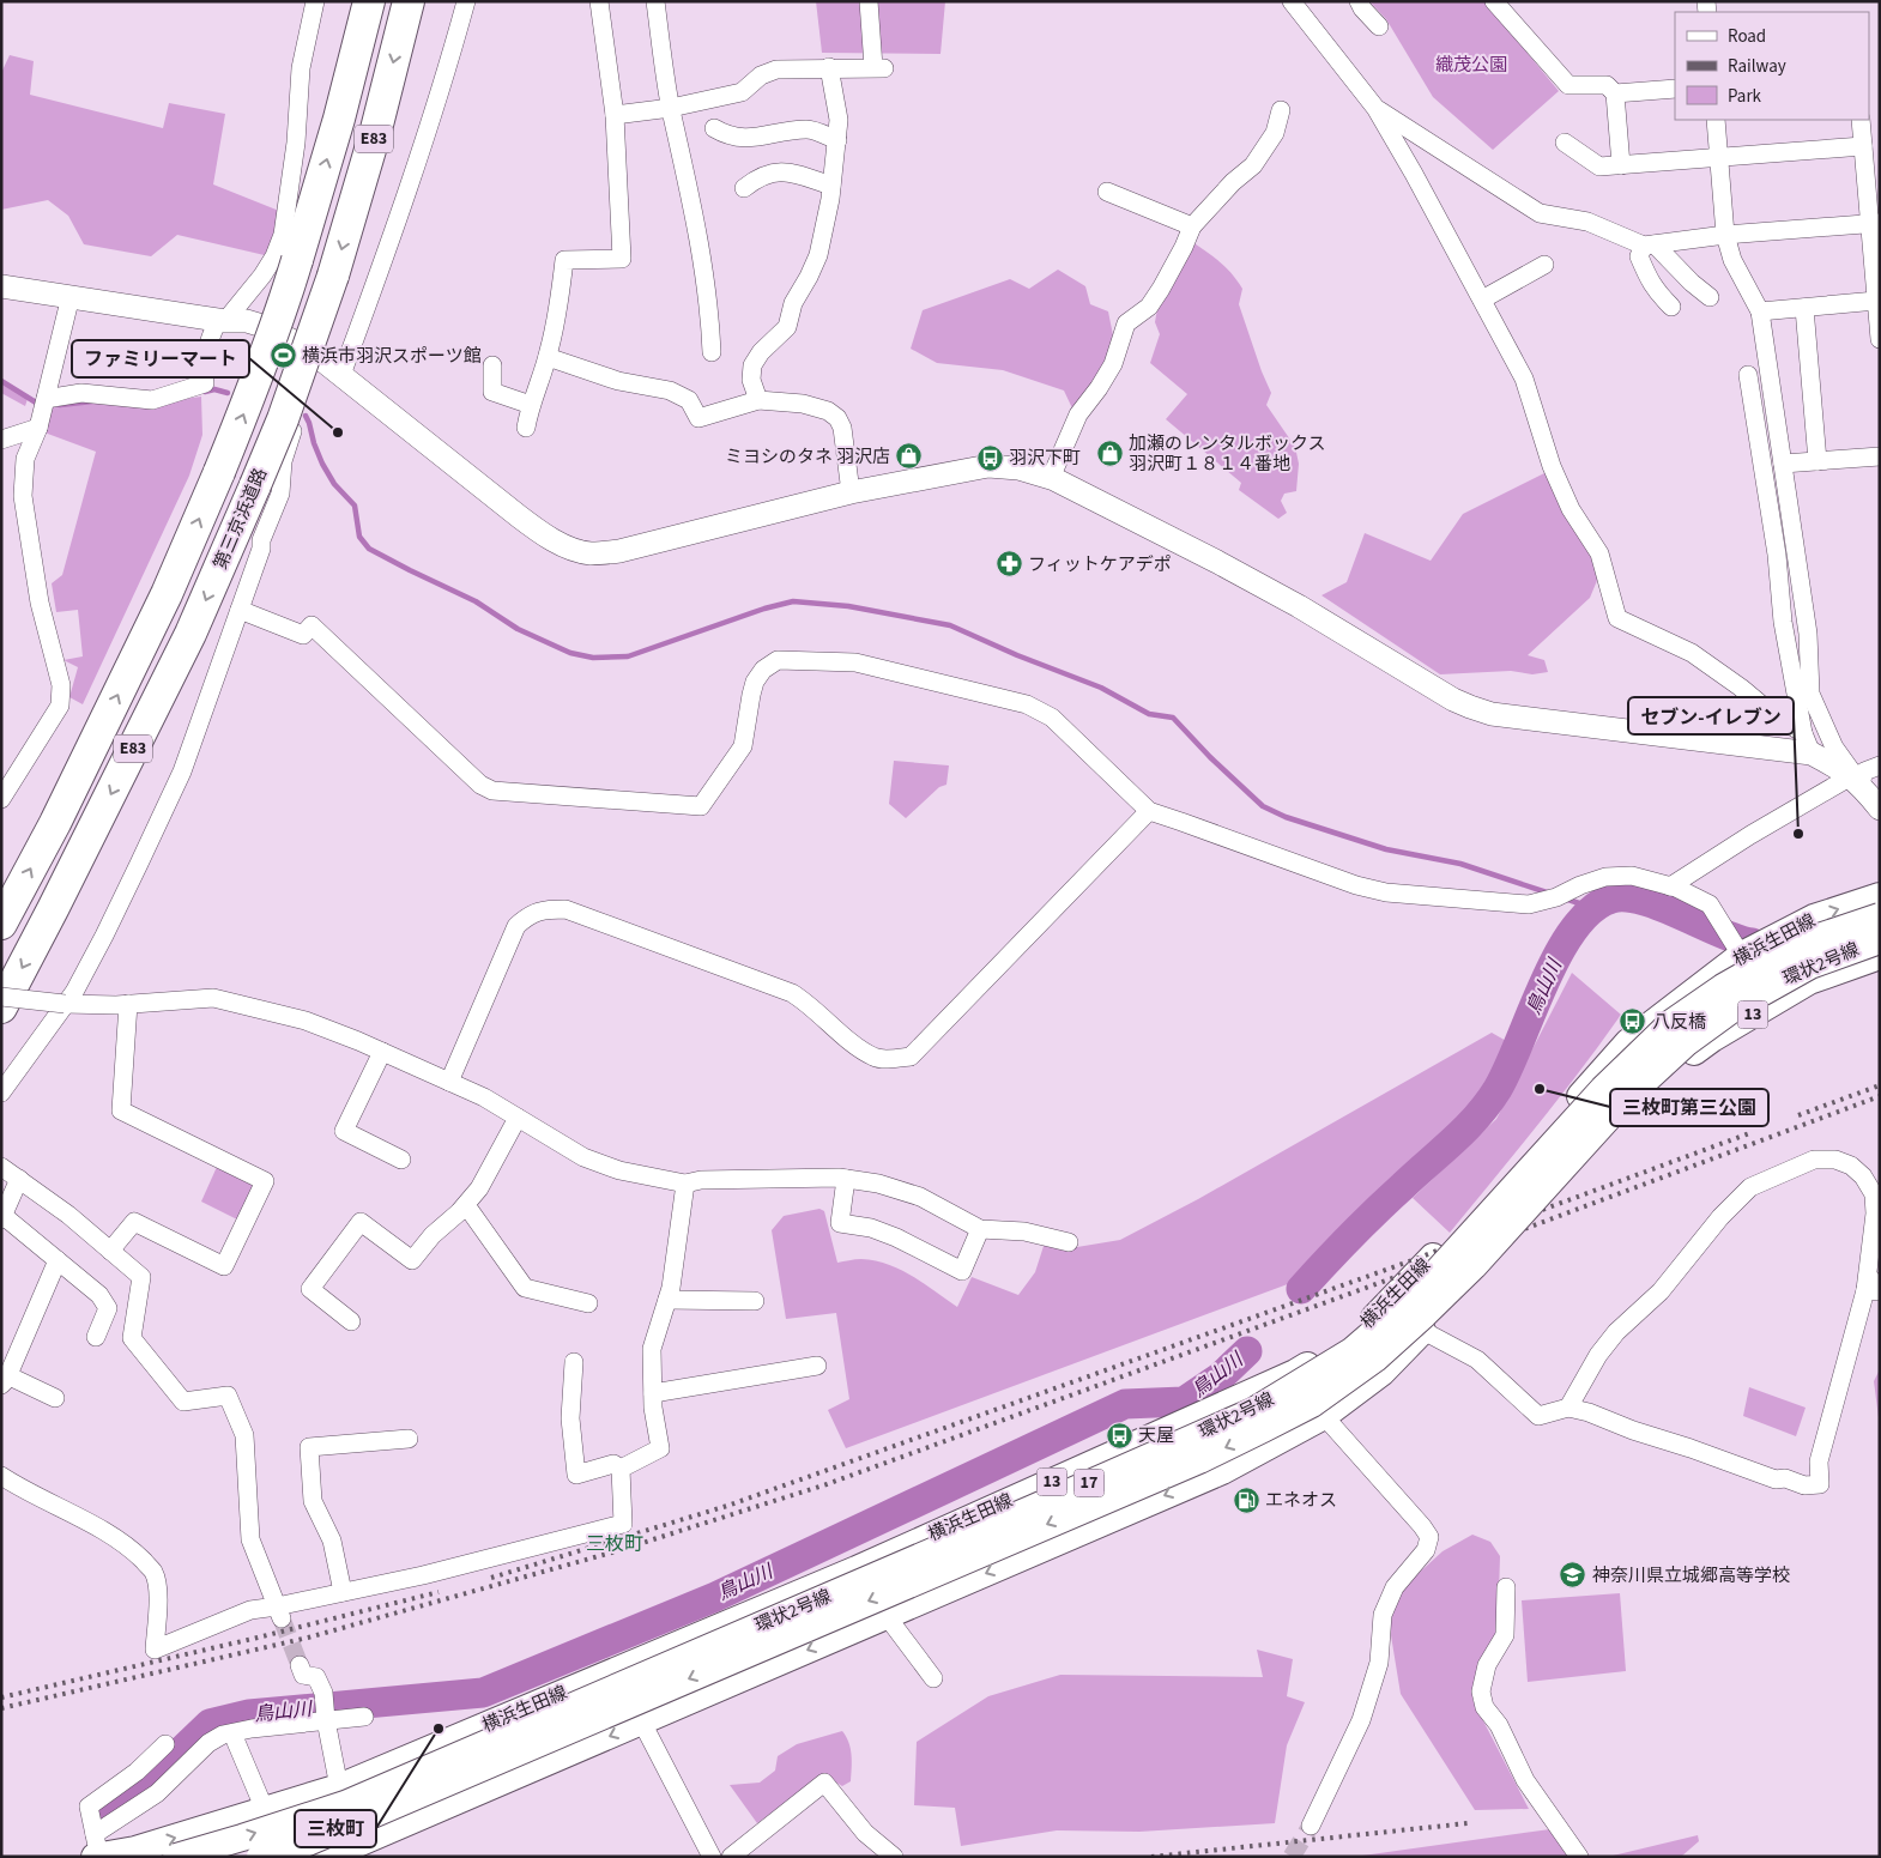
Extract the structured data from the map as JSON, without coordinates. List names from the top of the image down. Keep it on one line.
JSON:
{"streets":{"highway":["E83","第三京浜道路"],"main road":["横浜生田線","環状2号線","13","17"]},"districts":["三枚町"],"water":["鳥山川"],"parks":["織茂公園"],"places":{"sports":["横浜市羽沢スポーツ館"],"other":["ファミリーマート","セブン-イレブン","三枚町第三公園","三枚町"],"shop":["加瀬のレンタルボックス 羽沢町１８１４番地","ミヨシのタネ 羽沢店"],"bus stop":["羽沢下町","八反橋","天屋"],"pharmacy":["フィットケアデポ"],"fuel station":["エネオス"],"school or university":["神奈川県立城郷高等学校"]},"legend":["Road","Railway","Park"]}
